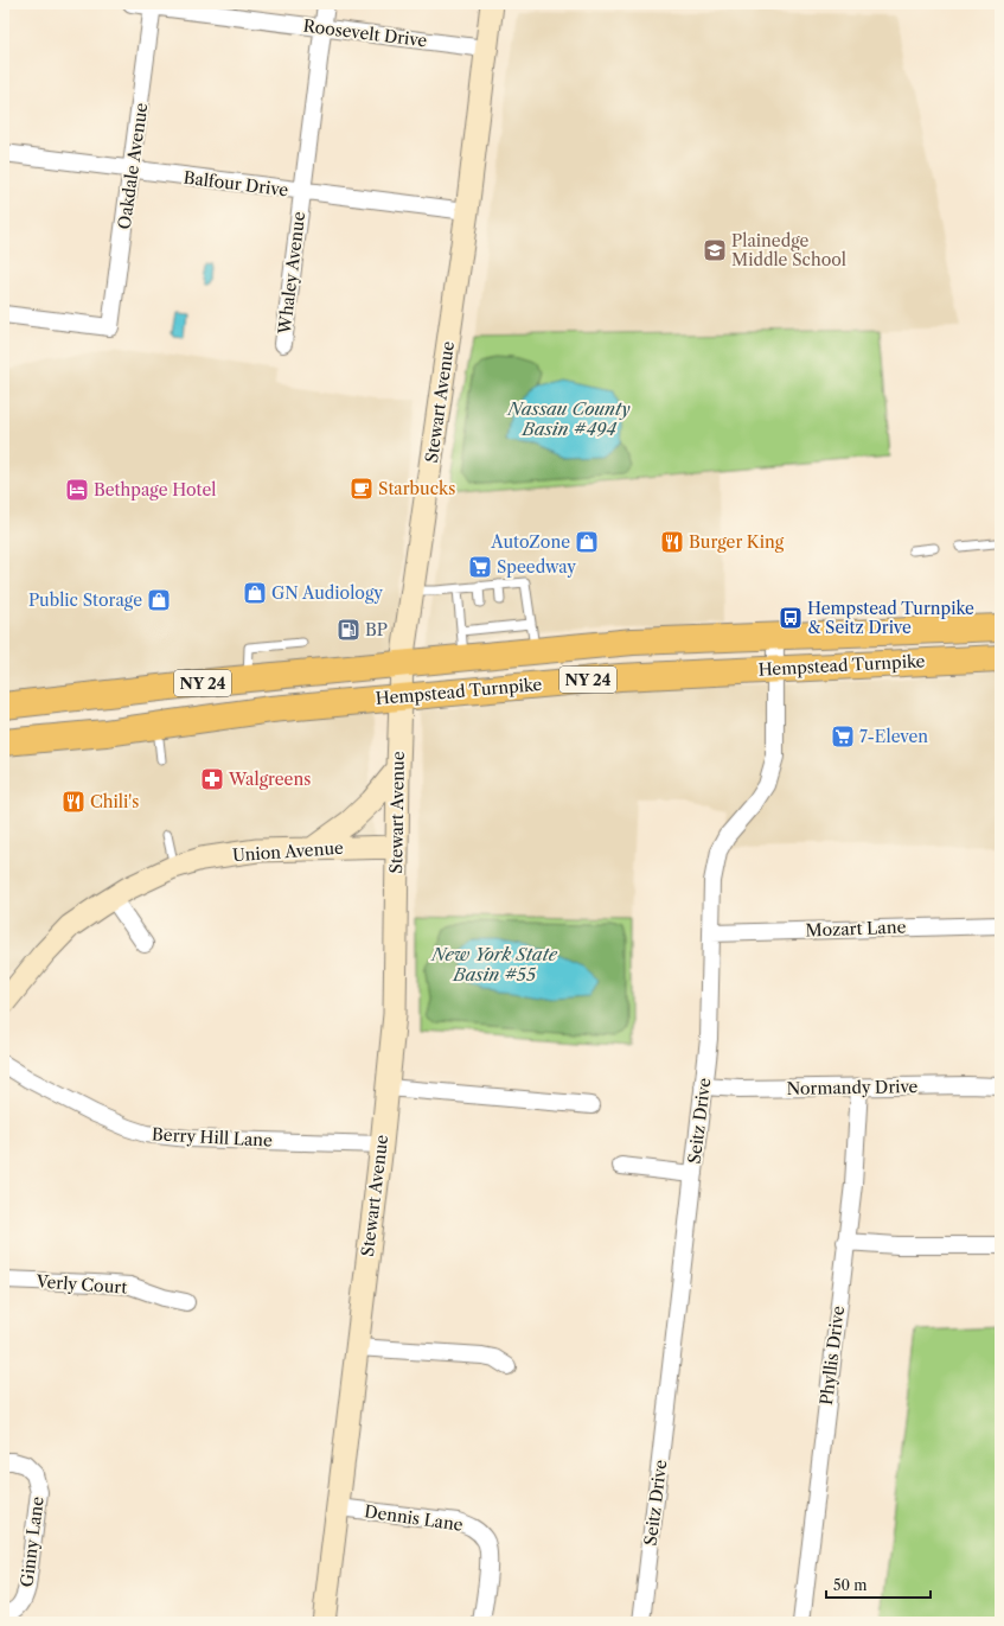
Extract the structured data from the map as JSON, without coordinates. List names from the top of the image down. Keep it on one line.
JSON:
{"streets":{"main road":["Stewart Avenue","Hempstead Turnpike","NY 24","Union Avenue"],"street":["Roosevelt Drive","Oakdale Avenue","Balfour Drive","Whaley Avenue","Mozart Lane","Normandy Drive","Seitz Drive","Berry Hill Lane","Verly Court","Phyllis Drive","Dennis Lane","Ginny Lane"]},"crossings":[["Roosevelt Drive","Oakdale Avenue"],["Roosevelt Drive","Whaley Avenue"],["Roosevelt Drive","Stewart Avenue"],["Oakdale Avenue","Balfour Drive"],["Balfour Drive","Whaley Avenue"],["Balfour Drive","Stewart Avenue"],["Stewart Avenue","Hempstead Turnpike"],["Stewart Avenue","Union Avenue"],["Stewart Avenue","Berry Hill Lane"],["Stewart Avenue","Dennis Lane"],["Hempstead Turnpike","Seitz Drive"],["Mozart Lane","Seitz Drive"],["Normandy Drive","Seitz Drive"],["Normandy Drive","Phyllis Drive"]],"water":["Nassau County Basin #494","New York State Basin #55"],"places":{"school or university":["Plainedge Middle School"],"cafe":["Starbucks"],"hotel":["Bethpage Hotel"],"shop":["AutoZone","GN Audiology","Public Storage"],"restaurant":["Burger King","Chili's"],"supermarket":["Speedway","7-Eleven"],"bus stop":["Hempstead Turnpike & Seitz Drive"],"fuel station":["BP"],"pharmacy":["Walgreens"]},"scale_bar":"50 m"}
